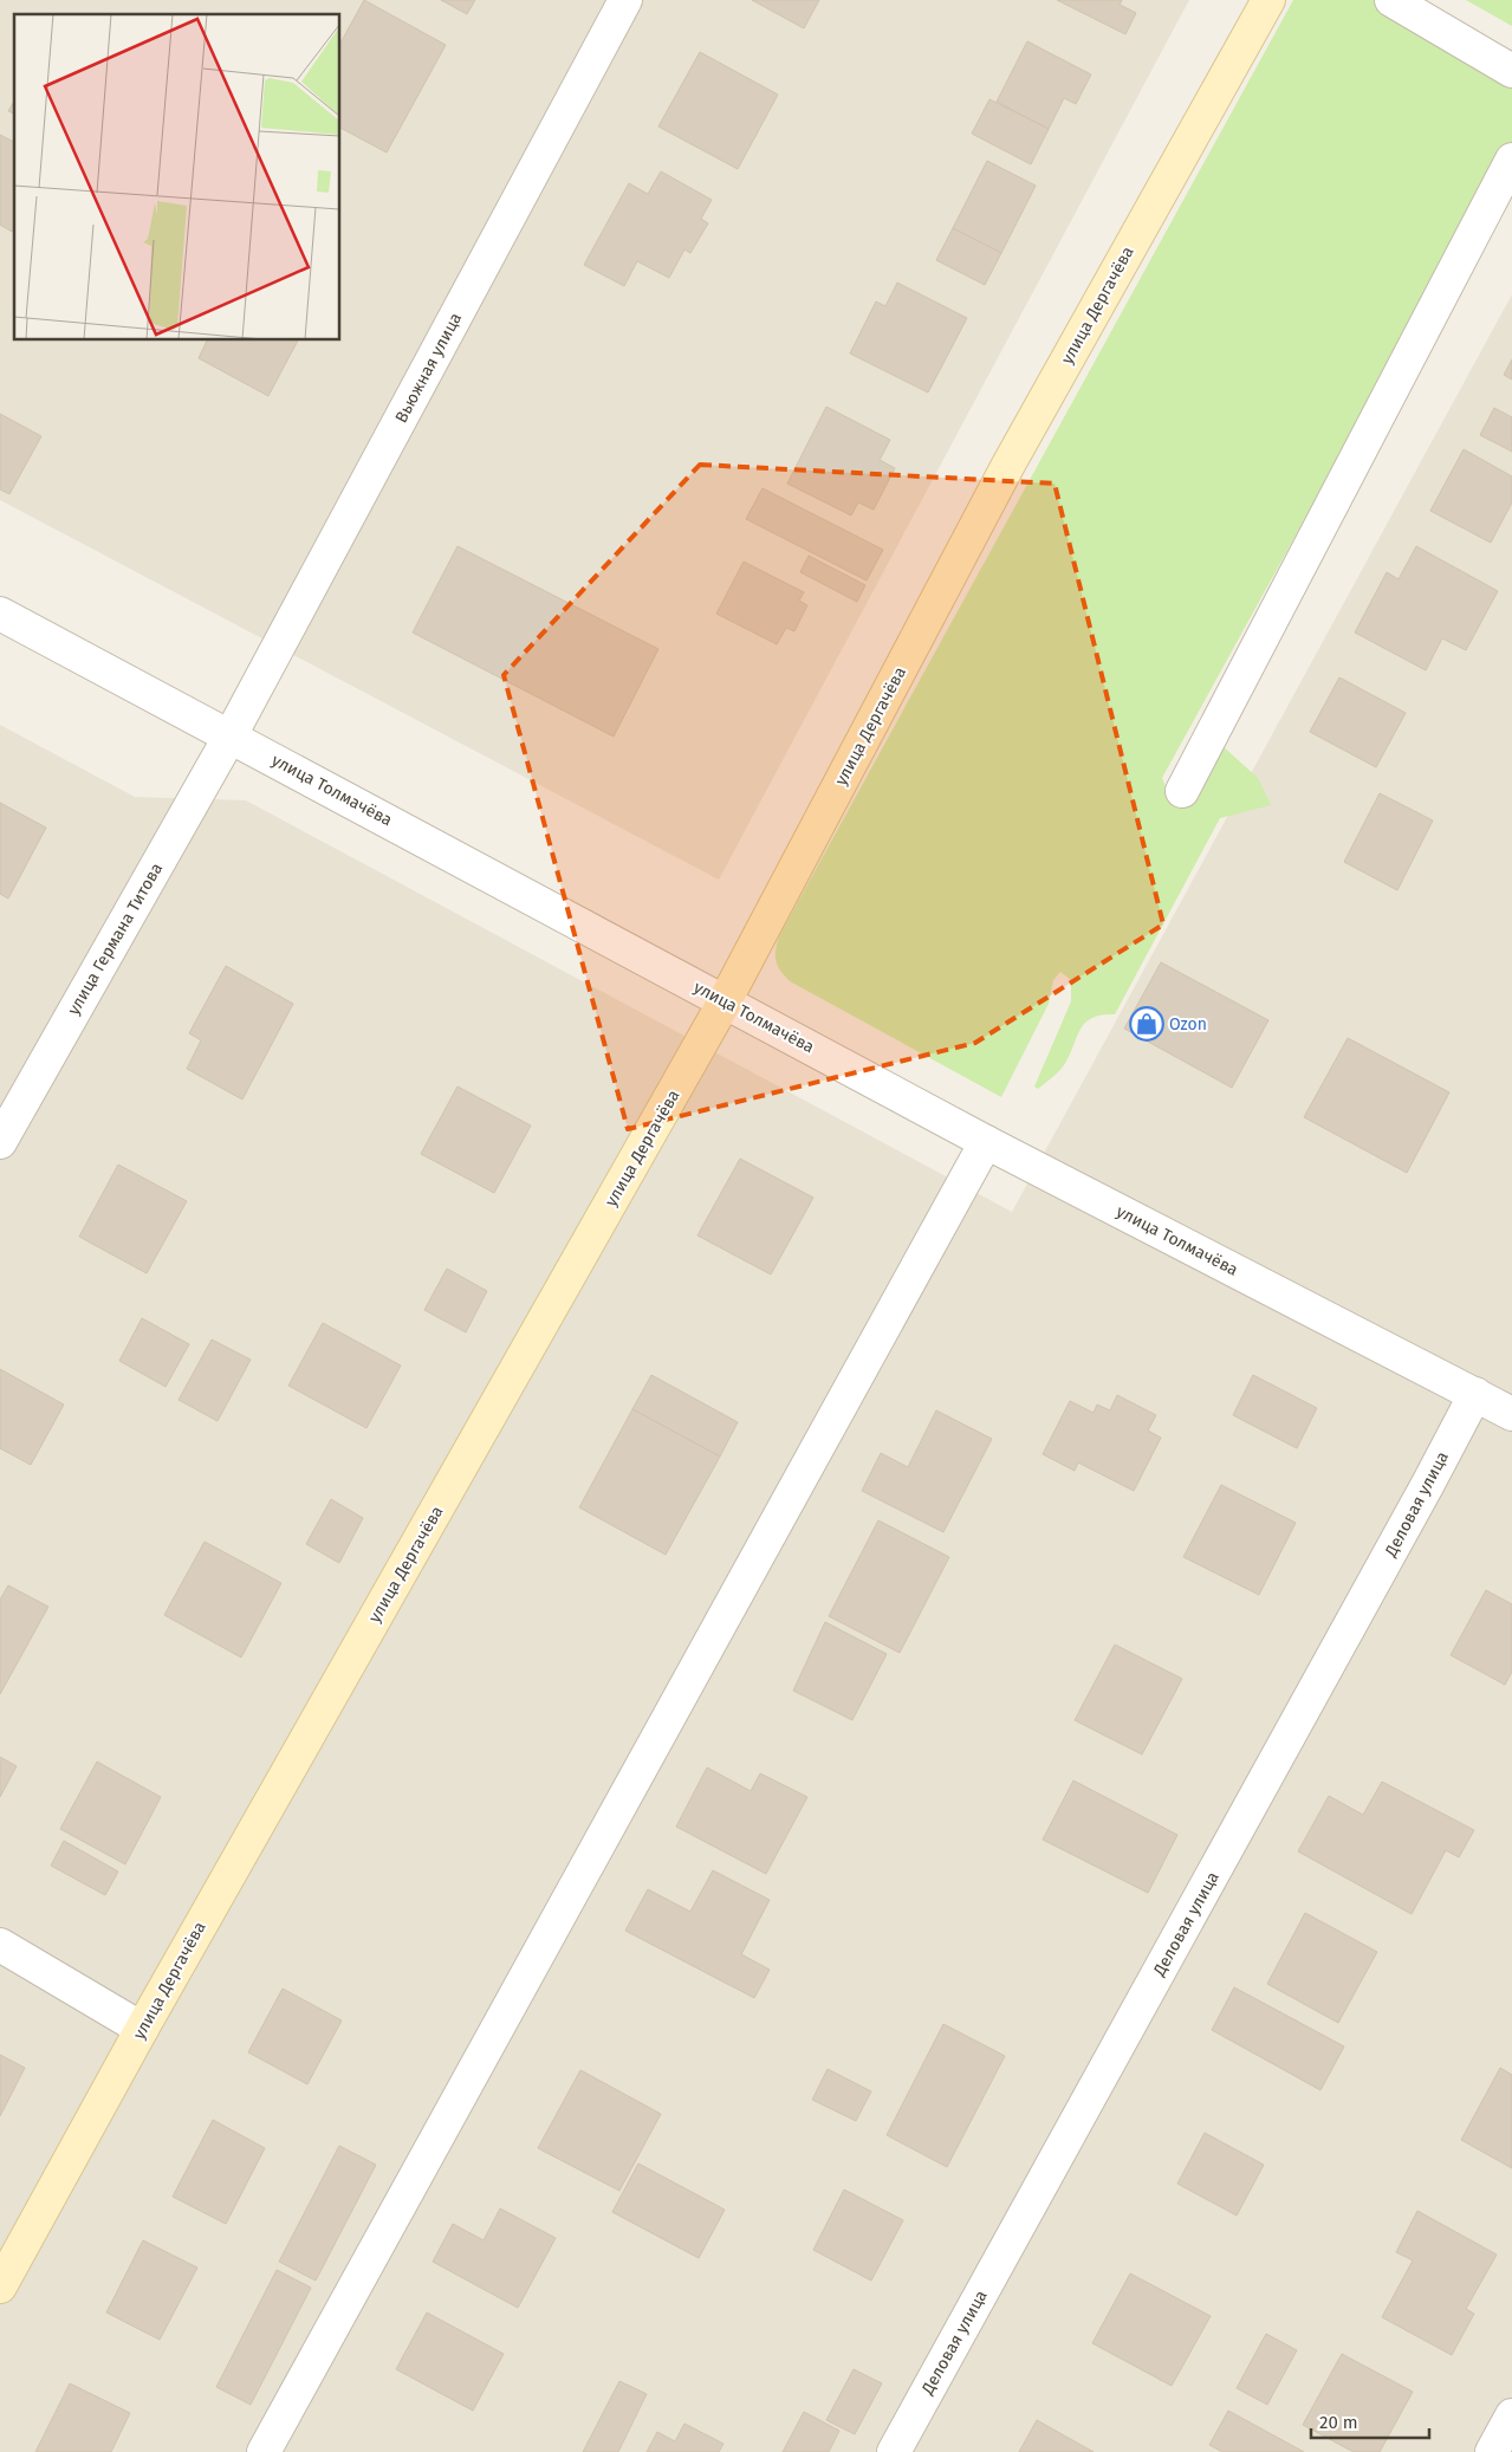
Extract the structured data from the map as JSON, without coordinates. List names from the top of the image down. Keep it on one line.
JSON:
{"streets":{"street":["улица Дергачёва","Вьюжная улица","улица Толмачёва","улица Германа Титова","Деловая улица"]},"crossings":[["улица Дергачёва","улица Толмачёва"],["Вьюжная улица","улица Толмачёва"],["Вьюжная улица","улица Германа Титова"],["улица Толмачёва","улица Германа Титова"],["улица Толмачёва","Деловая улица"]],"places":{"shop":["Ozon"]},"scale_bar":"20 m"}
